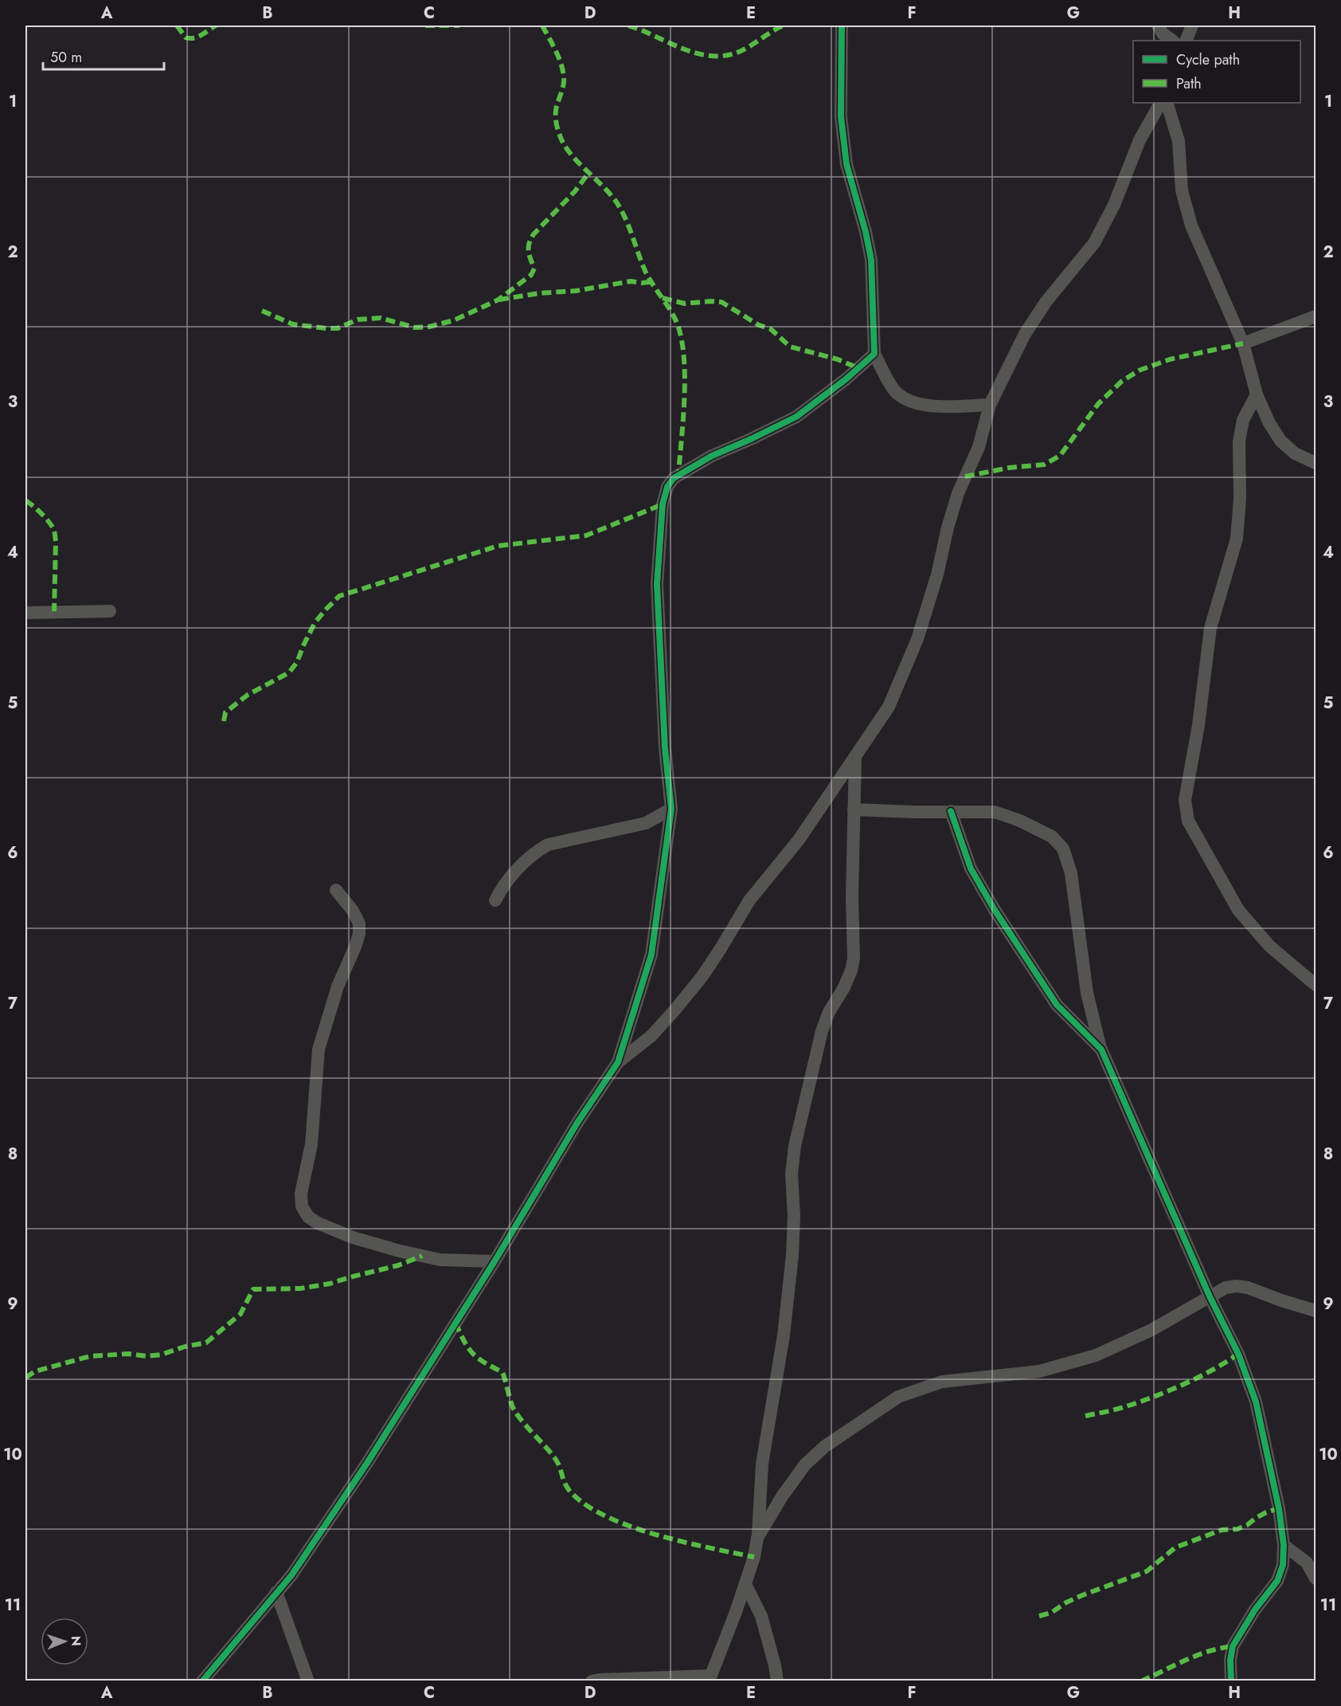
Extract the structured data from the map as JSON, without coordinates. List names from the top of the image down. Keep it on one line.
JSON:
{"legend":["Cycle path","Path"],"scale_bar":"50 m","north":"right","grid":{"columns":["A","B","C","D","E","F","G","H"],"rows":["1","2","3","4","5","6","7","8","9","10","11"]}}
